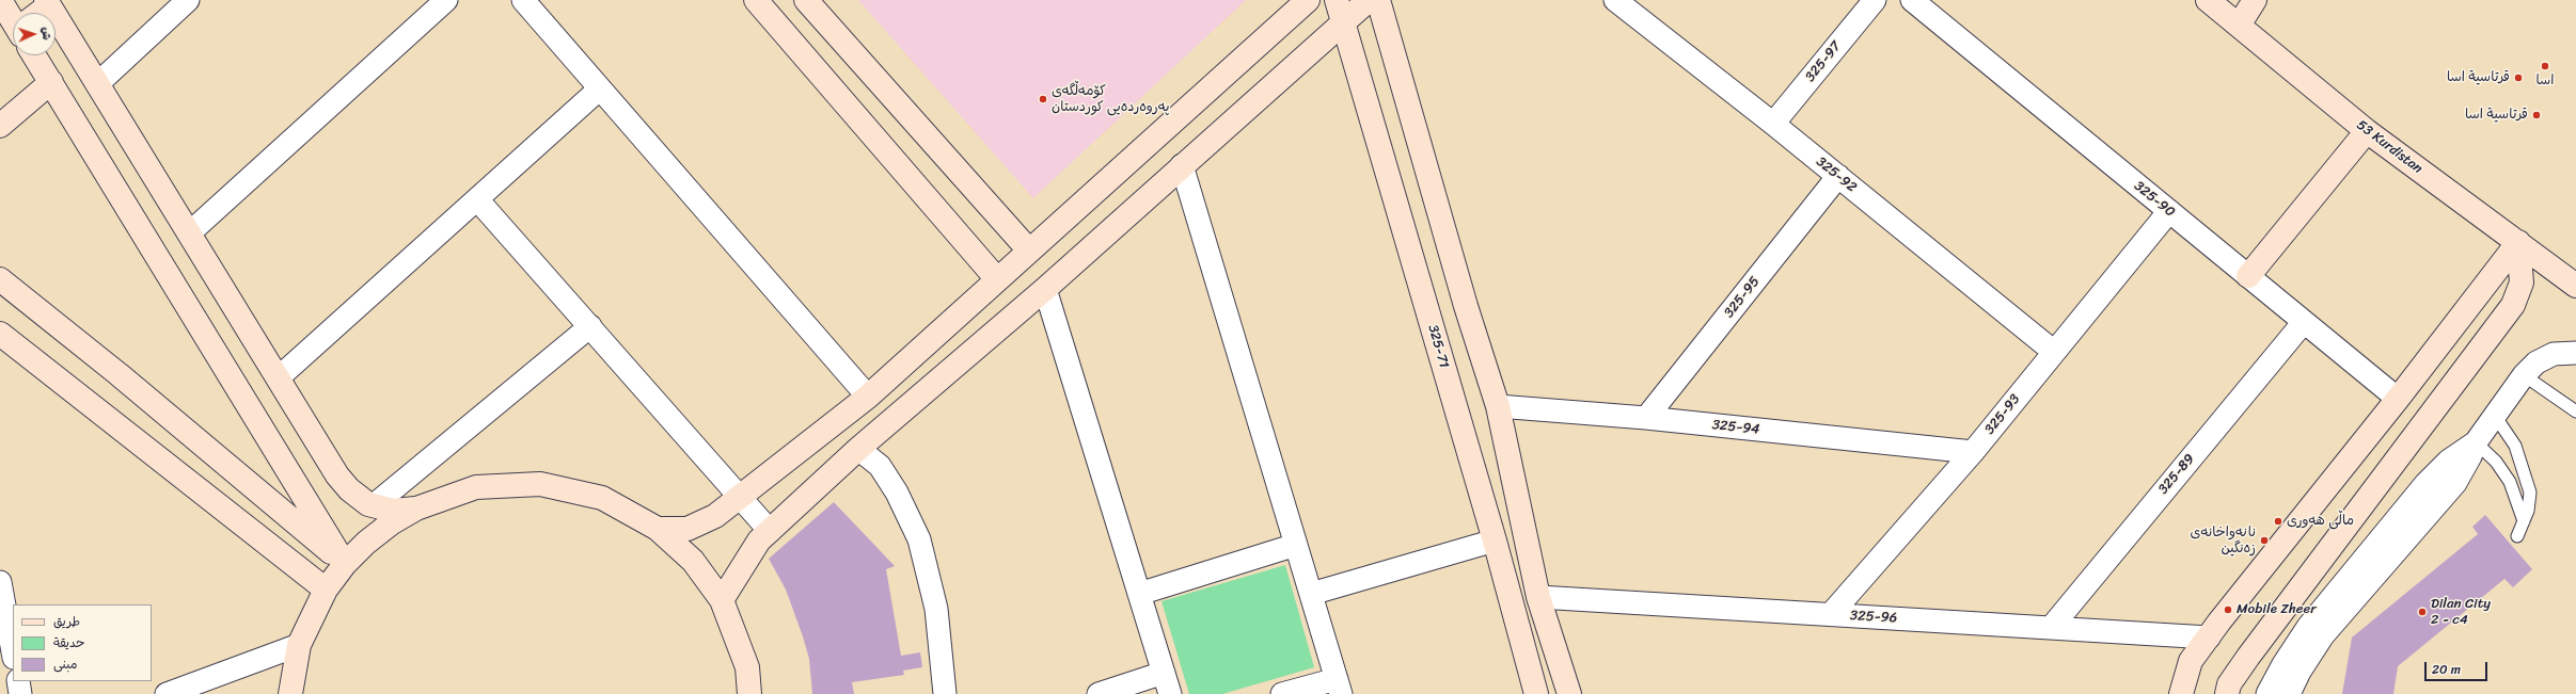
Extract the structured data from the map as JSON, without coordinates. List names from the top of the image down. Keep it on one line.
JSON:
{"streets":{"street":["325-97","53 Kurdistan","325-92","325-90","325-95","325-71","325-93","325-94","325-89","325-96"]},"crossings":[["325-97","325-92"],["325-92","325-95"],["325-92","325-93"],["325-90","325-93"],["325-90","325-89"],["325-95","325-94"],["325-93","325-94"],["325-93","325-96"],["325-89","325-96"]],"places":["اسا","قرتاسية اسا","كۆمەڵگەی پەروەردەیی كوردستان","قرتاسیة اسا","ماڵی هەوری","نانەواخانەی زەنگین","Mobile Zheer","Dilan City 2 - c4"],"legend":["طريق","حديقة","مبنى"],"scale_bar":"20 m","north":"right"}
